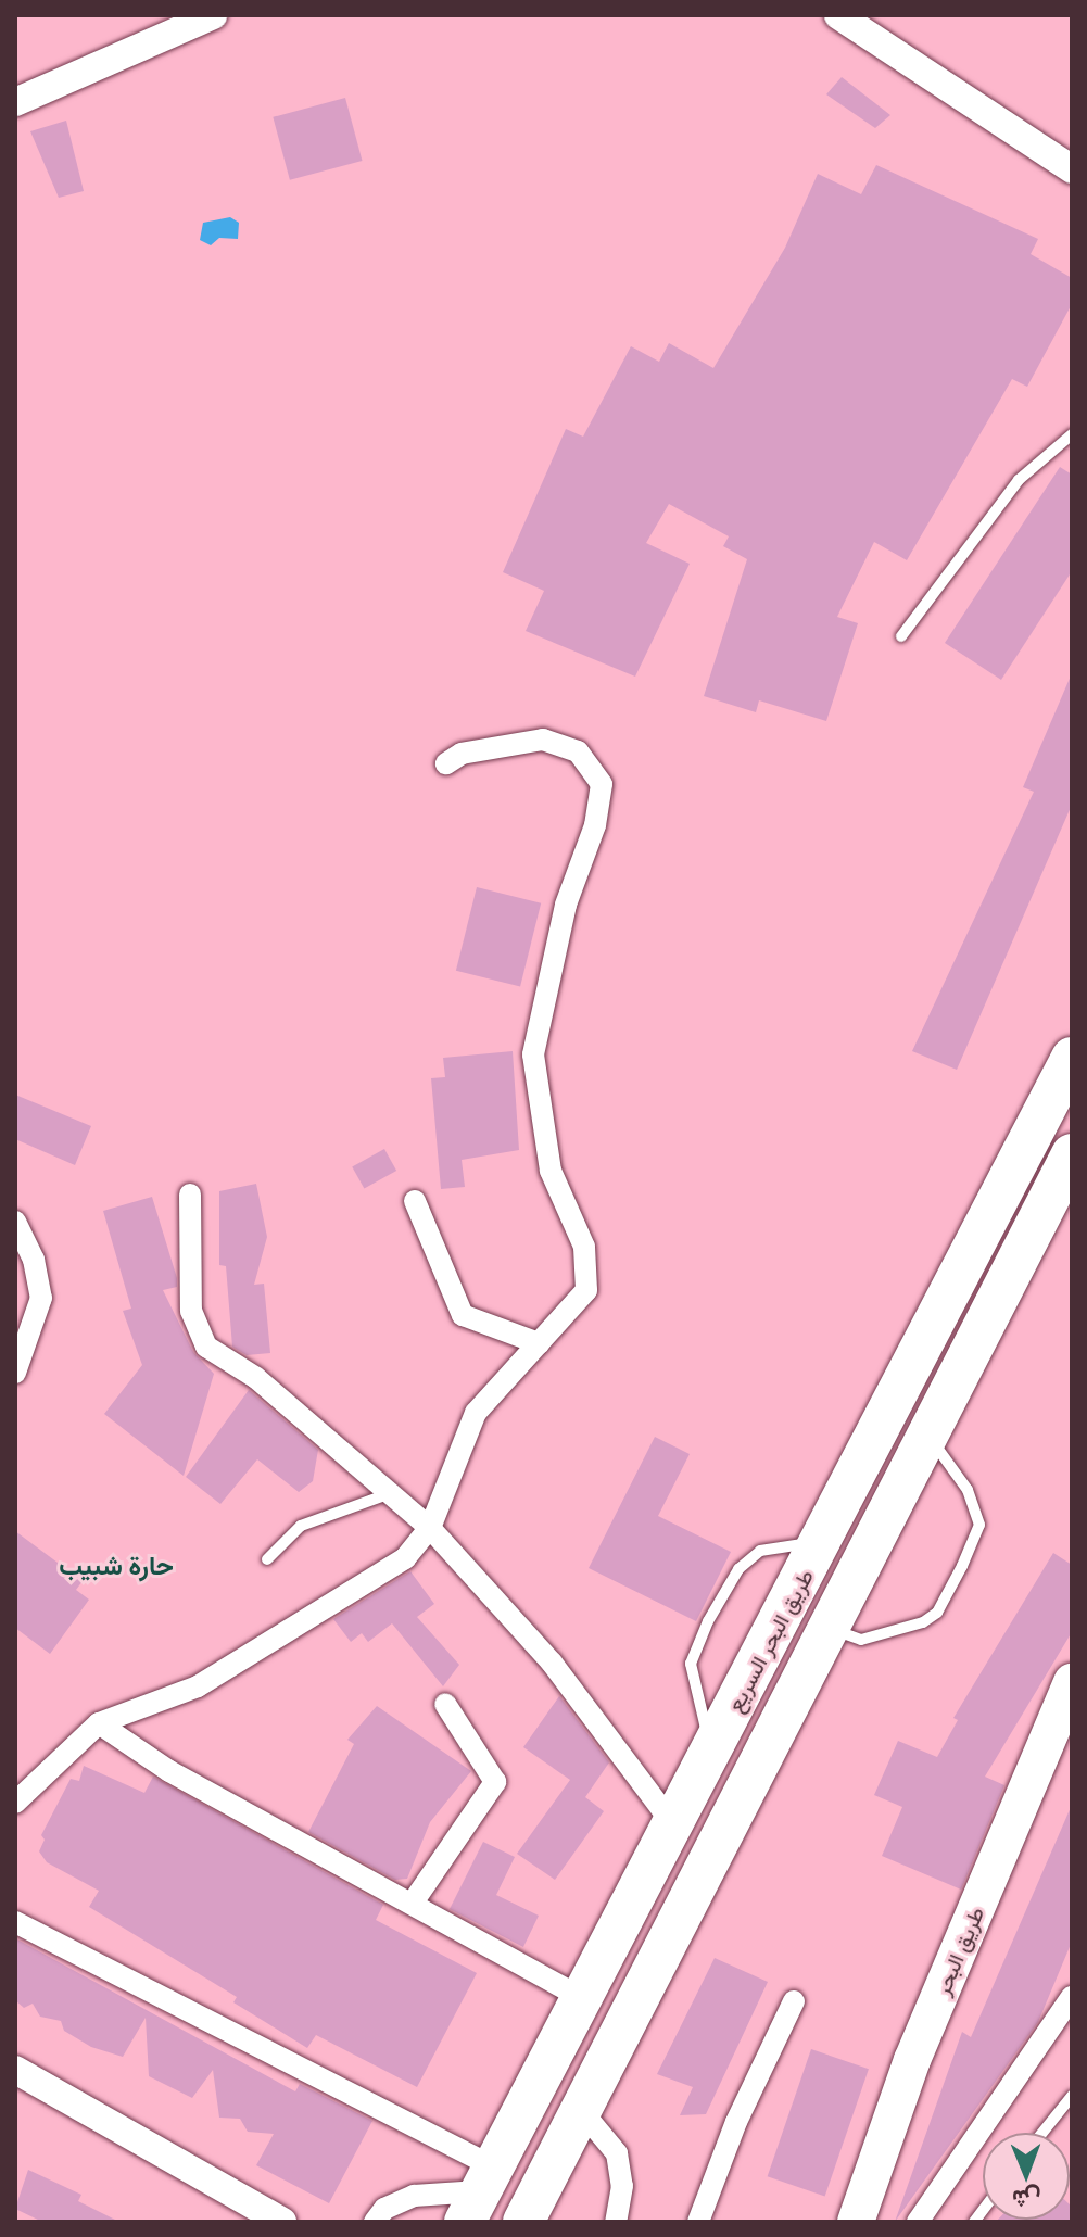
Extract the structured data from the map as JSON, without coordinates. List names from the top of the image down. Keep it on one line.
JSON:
{"streets":{"highway":["طريق البحر السريع","طريق البحر"]},"districts":["حارة شبيب"],"north":"bottom"}
